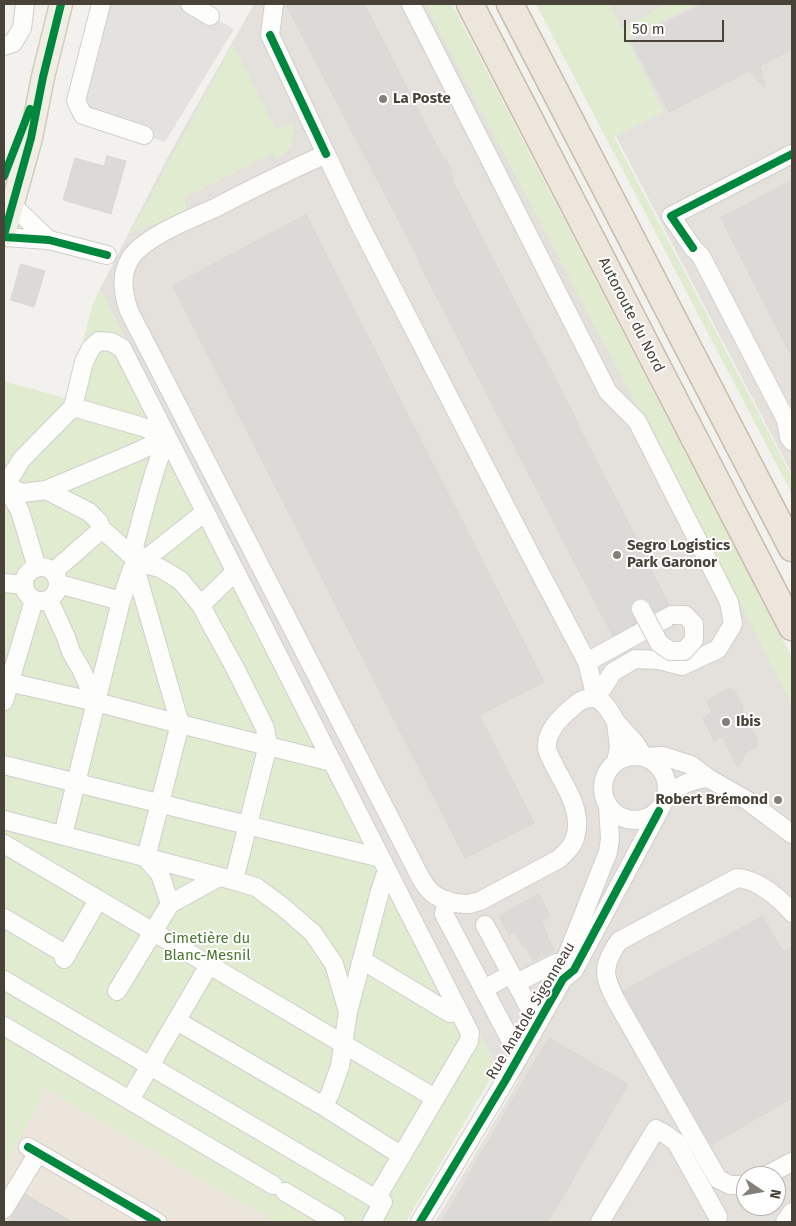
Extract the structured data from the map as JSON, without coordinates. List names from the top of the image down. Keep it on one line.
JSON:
{"streets":{"highway":["Autoroute du Nord"],"street":["Rue Anatole Sigonneau"]},"parks":["Cimetière du Blanc-Mesnil"],"places":["La Poste","Segro Logistics Park Garonor","Ibis","Robert Brémond"],"scale_bar":"50 m","north":"right"}
